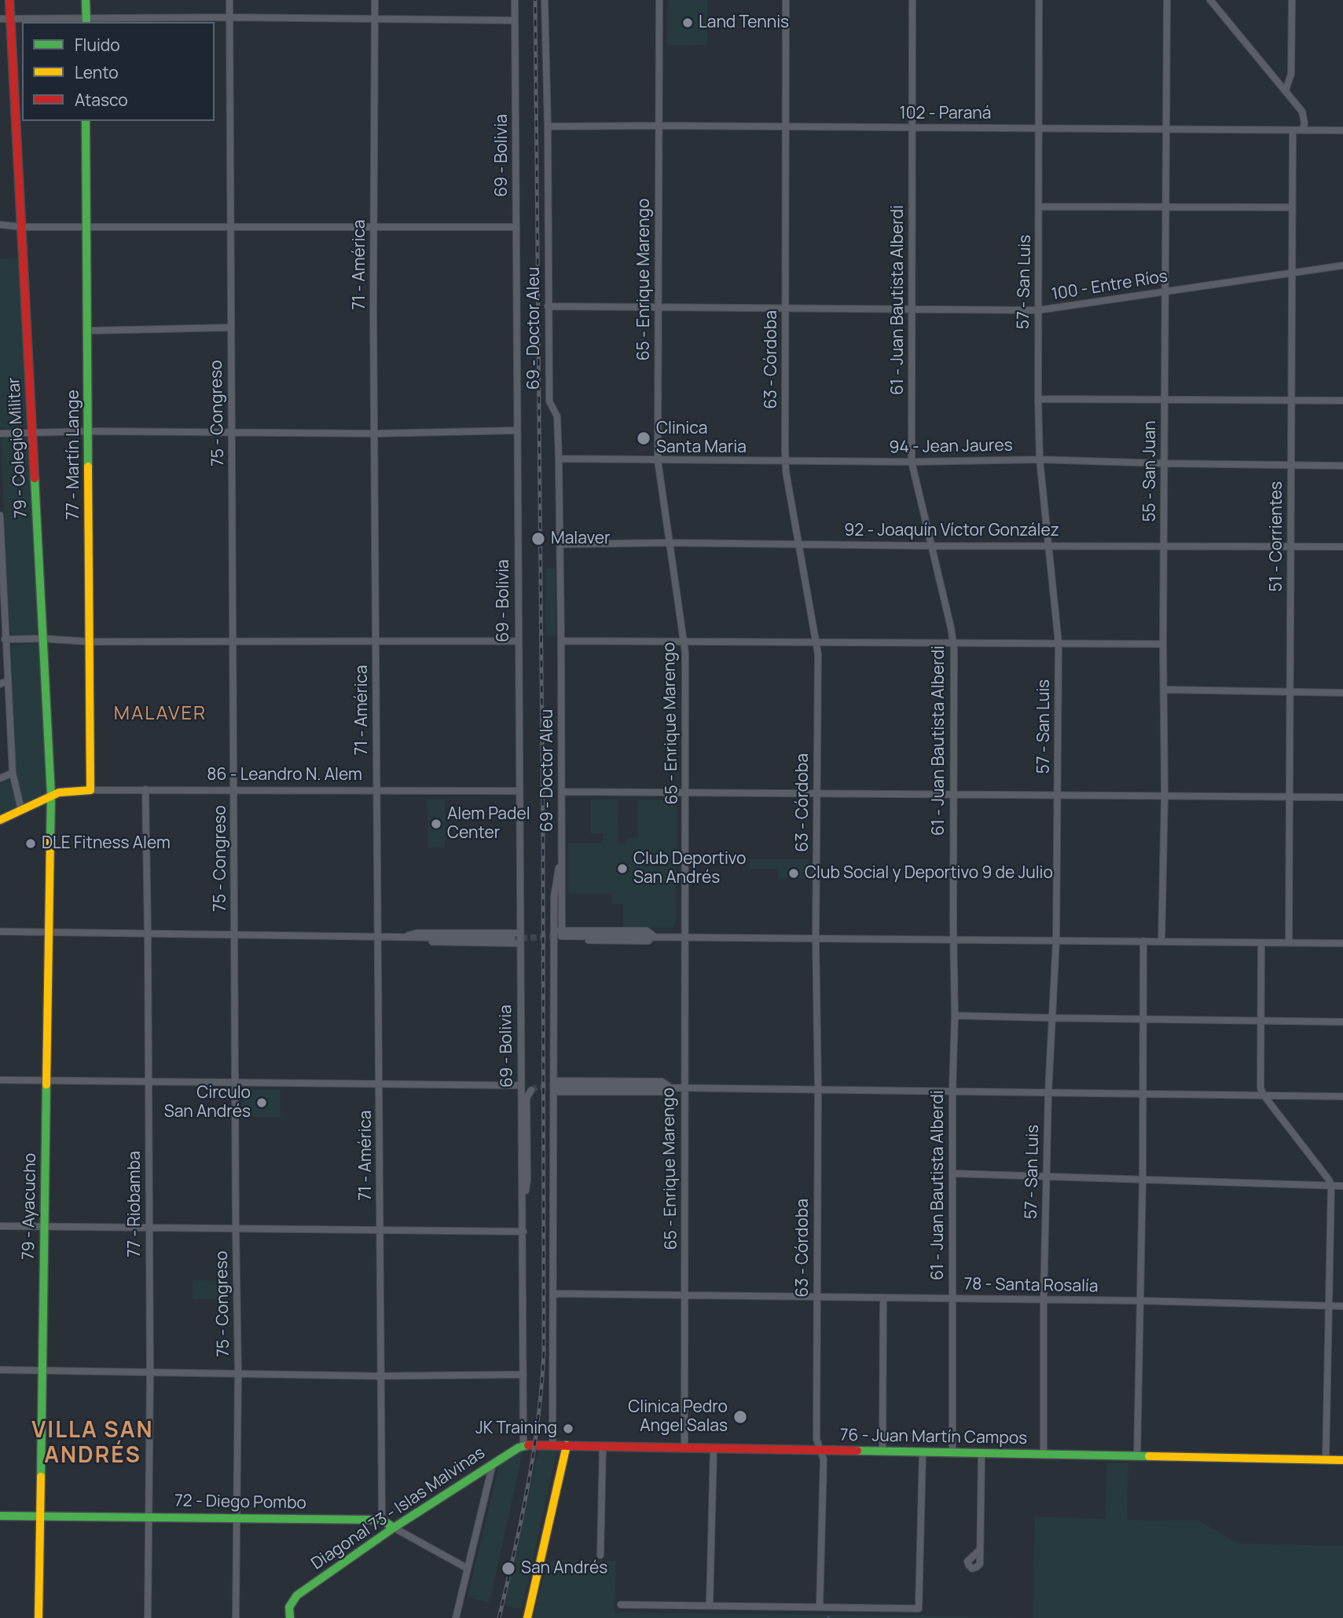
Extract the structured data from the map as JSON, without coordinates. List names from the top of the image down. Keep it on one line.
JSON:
{"streets":{"street":["102 - Paraná","69 - Bolivia","71 - América","65 - Enrique Marengo","57 - San Luis","100 - Entre Ríos","61 - Juan Bautista Alberdi","69 - Doctor Aleu","63 - Córdoba","75 - Congreso","94 - Jean Jaures","79 - Colegio Militar","77 - Martín Lange","55 - San Juan","92 - Joaquín Víctor González","51 - Corrientes","86 - Leandro N. Alem","77 - Riobamba","79 - Ayacucho","78 - Santa Rosalía","76 - Juan Martín Campos","72 - Diego Pombo","Diagonal 73 - Islas Malvinas"]},"crossings":[["102 - Paraná","65 - Enrique Marengo"],["102 - Paraná","57 - San Luis"],["102 - Paraná","61 - Juan Bautista Alberdi"],["102 - Paraná","69 - Doctor Aleu"],["102 - Paraná","63 - Córdoba"],["102 - Paraná","55 - San Juan"],["102 - Paraná","51 - Corrientes"],["69 - Bolivia","86 - Leandro N. Alem"],["69 - Bolivia","76 - Juan Martín Campos"],["69 - Bolivia","Diagonal 73 - Islas Malvinas"],["71 - América","86 - Leandro N. Alem"],["71 - América","72 - Diego Pombo"],["65 - Enrique Marengo","100 - Entre Ríos"],["65 - Enrique Marengo","94 - Jean Jaures"],["65 - Enrique Marengo","92 - Joaquín Víctor González"],["65 - Enrique Marengo","78 - Santa Rosalía"],["65 - Enrique Marengo","76 - Juan Martín Campos"],["57 - San Luis","100 - Entre Ríos"],["57 - San Luis","94 - Jean Jaures"],["57 - San Luis","92 - Joaquín Víctor González"],["57 - San Luis","78 - Santa Rosalía"],["57 - San Luis","76 - Juan Martín Campos"],["100 - Entre Ríos","61 - Juan Bautista Alberdi"],["100 - Entre Ríos","69 - Doctor Aleu"],["100 - Entre Ríos","63 - Córdoba"],["100 - Entre Ríos","55 - San Juan"],["100 - Entre Ríos","51 - Corrientes"],["61 - Juan Bautista Alberdi","94 - Jean Jaures"],["61 - Juan Bautista Alberdi","92 - Joaquín Víctor González"],["61 - Juan Bautista Alberdi","78 - Santa Rosalía"],["61 - Juan Bautista Alberdi","76 - Juan Martín Campos"],["69 - Doctor Aleu","94 - Jean Jaures"],["69 - Doctor Aleu","92 - Joaquín Víctor González"],["69 - Doctor Aleu","78 - Santa Rosalía"],["69 - Doctor Aleu","76 - Juan Martín Campos"],["63 - Córdoba","94 - Jean Jaures"],["63 - Córdoba","92 - Joaquín Víctor González"],["63 - Córdoba","78 - Santa Rosalía"],["63 - Córdoba","76 - Juan Martín Campos"],["75 - Congreso","86 - Leandro N. Alem"],["75 - Congreso","72 - Diego Pombo"],["94 - Jean Jaures","55 - San Juan"],["94 - Jean Jaures","51 - Corrientes"],["79 - Colegio Militar","86 - Leandro N. Alem"],["79 - Colegio Militar","79 - Ayacucho"],["77 - Martín Lange","86 - Leandro N. Alem"],["55 - San Juan","92 - Joaquín Víctor González"],["92 - Joaquín Víctor González","51 - Corrientes"],["86 - Leandro N. Alem","77 - Riobamba"],["86 - Leandro N. Alem","79 - Ayacucho"],["77 - Riobamba","72 - Diego Pombo"],["79 - Ayacucho","72 - Diego Pombo"],["76 - Juan Martín Campos","Diagonal 73 - Islas Malvinas"]],"districts":["MALAVER","VILLA SAN ANDRÉS"],"places":["Land Tennis","Clinica Santa Maria","Malaver","Alem Padel Center","DLE Fitness Alem","Club Deportivo San Andrés","Club Social y Deportivo 9 de Julio","Circulo San Andrés","Clinica Pedro Angel Salas","JK Training","San Andrés"],"legend":["Fluido","Lento","Atasco"]}
